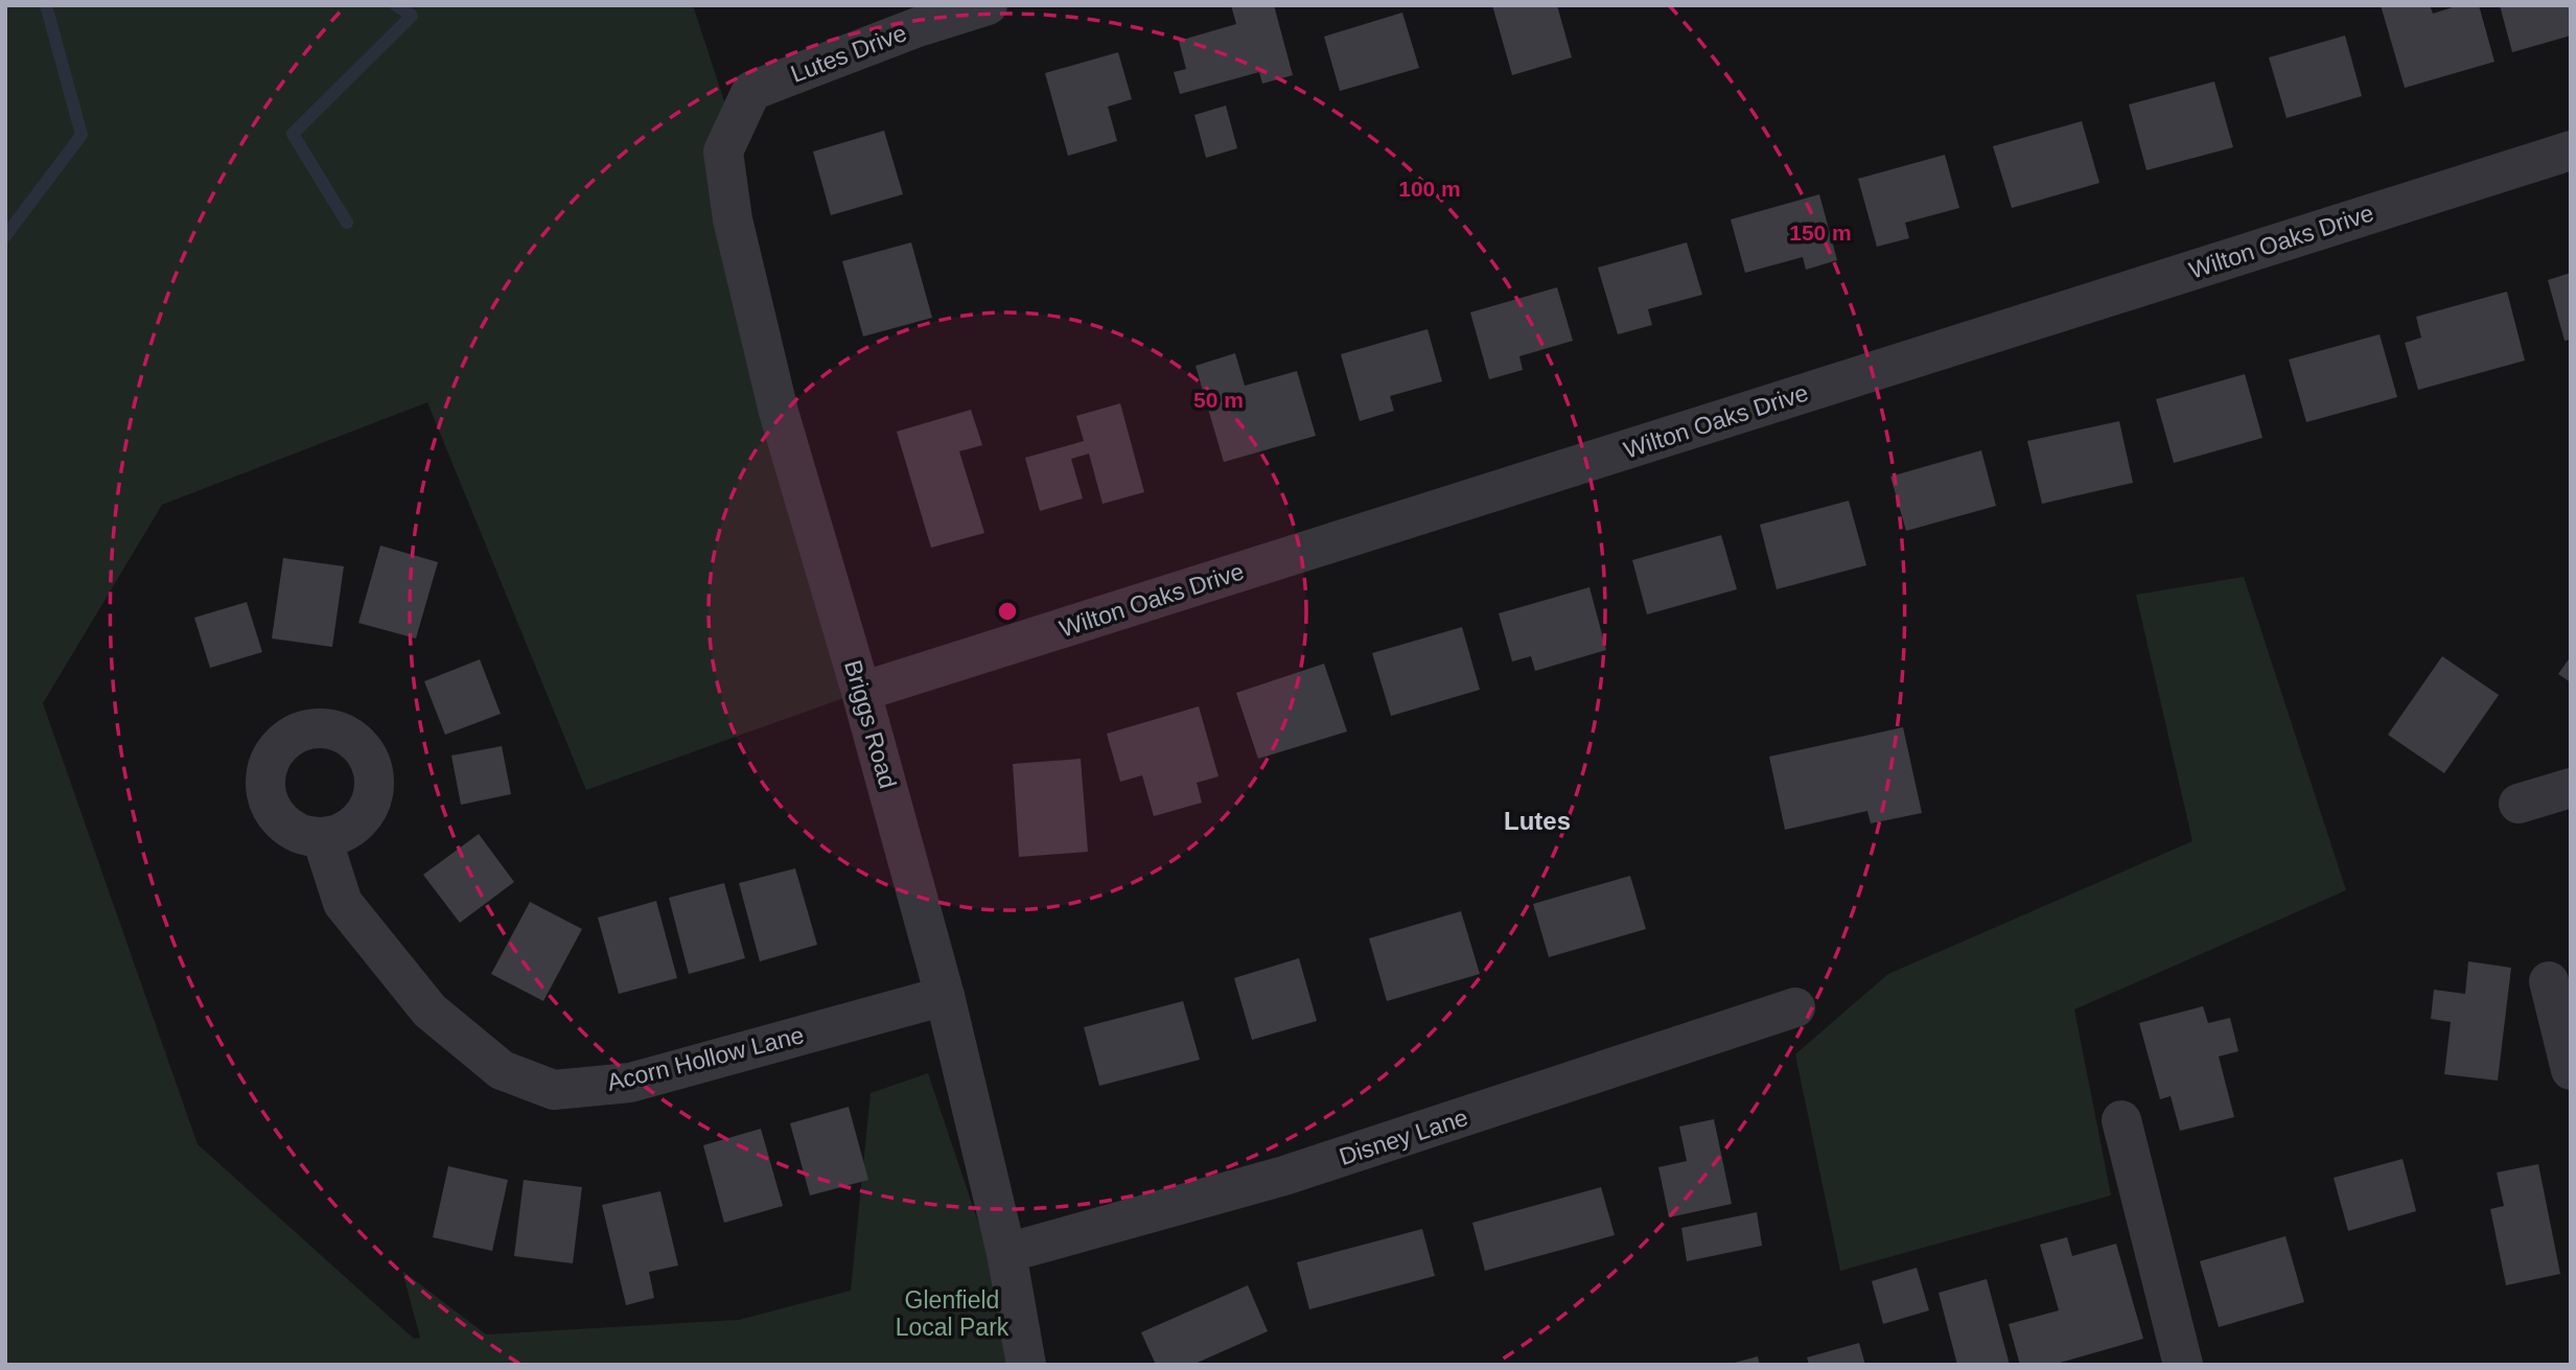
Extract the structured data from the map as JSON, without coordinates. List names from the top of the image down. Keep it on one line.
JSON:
{"streets":{"street":["Lutes Drive","Wilton Oaks Drive","Briggs Road","Acorn Hollow Lane","Disney Lane"]},"crossings":[["Lutes Drive","Briggs Road"],["Wilton Oaks Drive","Briggs Road"],["Briggs Road","Acorn Hollow Lane"],["Briggs Road","Disney Lane"]],"districts":["Lutes"],"parks":["Glenfield Local Park"],"rings":["100 m","150 m","50 m"]}
